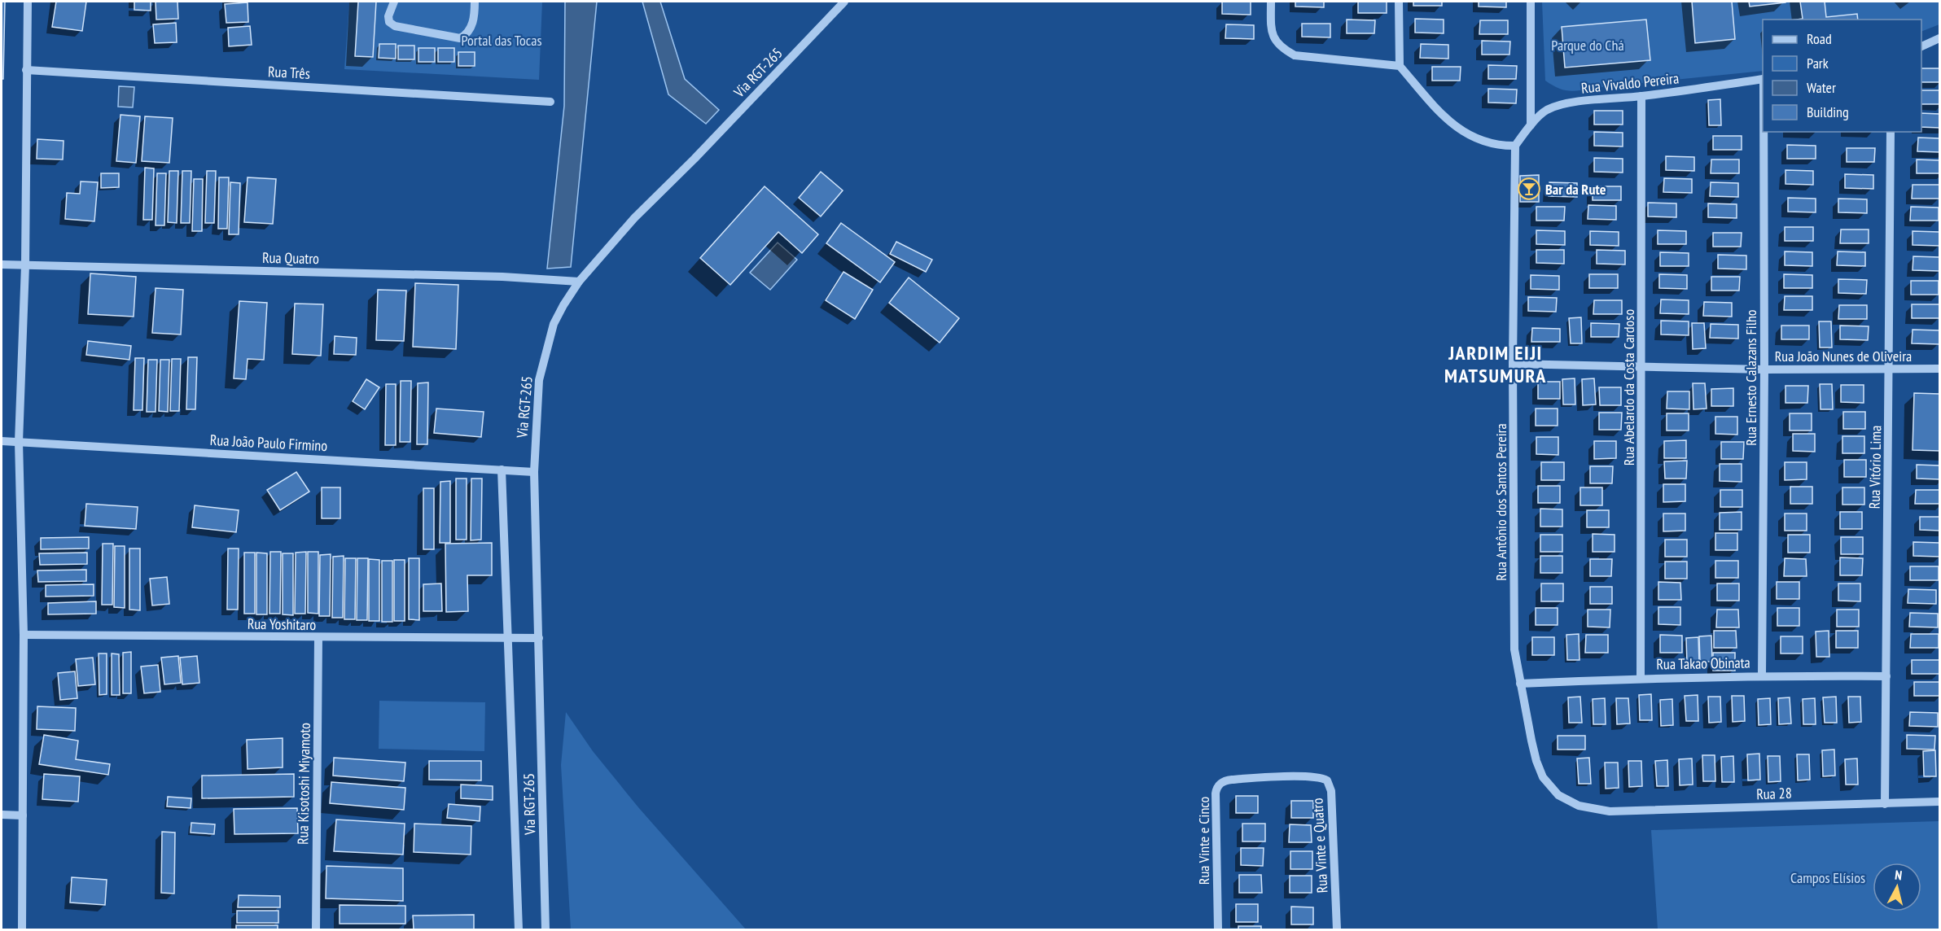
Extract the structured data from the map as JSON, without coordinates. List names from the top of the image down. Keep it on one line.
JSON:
{"streets":{"street":["Rua Três","Via RGT-265","Rua Vivaldo Pereira","Rua Quatro","Rua João Nunes de Oliveira","Rua Ernesto Calazans Filho","Rua Abelardo da Costa Cardoso","Rua João Paulo Firmino","Rua Vitório Lima","Rua Antônio dos Santos Pereira","Rua Yoshitaro","Rua Takao Obinata","Rua Kisotoshi Miyamoto","Rua 28","Rua Vinte e Cinco","Rua Vinte e Quatro"]},"crossings":[["Via RGT-265","Rua Quatro"],["Via RGT-265","Rua João Paulo Firmino"],["Via RGT-265","Rua Yoshitaro"],["Rua Vivaldo Pereira","Rua Abelardo da Costa Cardoso"],["Rua Vivaldo Pereira","Rua Antônio dos Santos Pereira"],["Rua João Nunes de Oliveira","Rua Ernesto Calazans Filho"],["Rua João Nunes de Oliveira","Rua Abelardo da Costa Cardoso"],["Rua João Nunes de Oliveira","Rua Vitório Lima"],["Rua João Nunes de Oliveira","Rua Antônio dos Santos Pereira"],["Rua Ernesto Calazans Filho","Rua Takao Obinata"],["Rua Abelardo da Costa Cardoso","Rua Takao Obinata"],["Rua Vitório Lima","Rua Takao Obinata"],["Rua Vitório Lima","Rua 28"],["Rua Antônio dos Santos Pereira","Rua Takao Obinata"],["Rua Antônio dos Santos Pereira","Rua 28"],["Rua Yoshitaro","Rua Kisotoshi Miyamoto"],["Rua Vinte e Cinco","Rua Vinte e Quatro"]],"districts":["JARDIM EIJI MATSUMURA"],"parks":["Portal das Tocas","Parque do Chá","Campos Elísios"],"places":{"bar":["Bar da Rute"]},"legend":["Road","Park","Water","Building"],"north":"top"}
